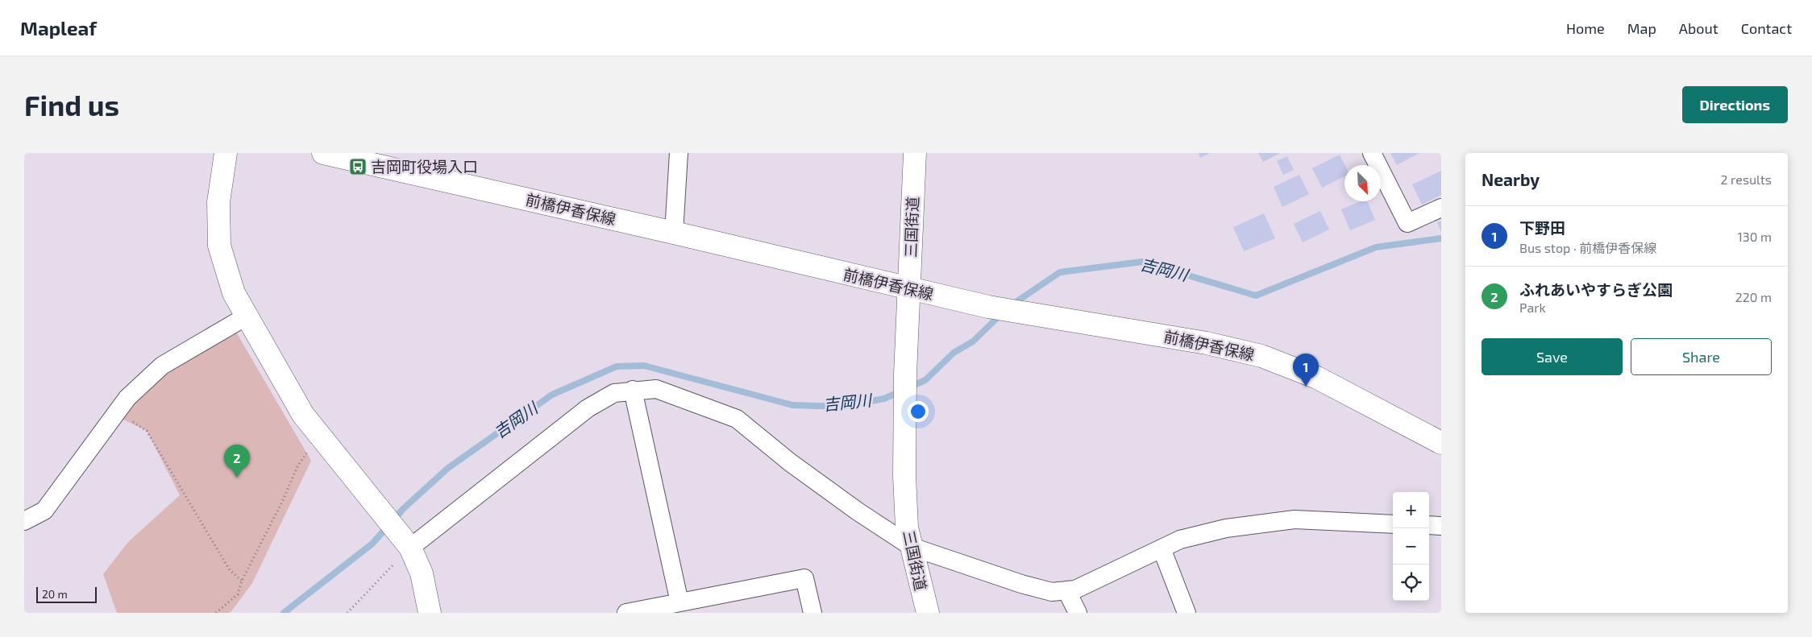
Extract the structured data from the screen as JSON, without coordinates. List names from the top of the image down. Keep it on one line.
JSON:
{"streets":{"main road":["前橋伊香保線","三国街道"]},"crossings":[["前橋伊香保線","三国街道"]],"water":["吉岡川"],"places":{"bus stop":["吉岡町役場入口"]},"scale_bar":"20 m","north":"bottom right","page":{"header":"Mapleaf","nav":["Home","Map","About","Contact"],"buttons":["Directions",["Save","Share"]],"title":"Find us","heading":["Nearby","2 results"],"list":[{"mark":"1","name":"下野田","note":"Bus stop · 前橋伊香保線","value":"130 m"},{"mark":"2","name":"ふれあいやすらぎ公園","note":"Park","value":"220 m"}],"pins":["1","2"],"map_buttons":["+","−"],"scale":"20 m"}}
